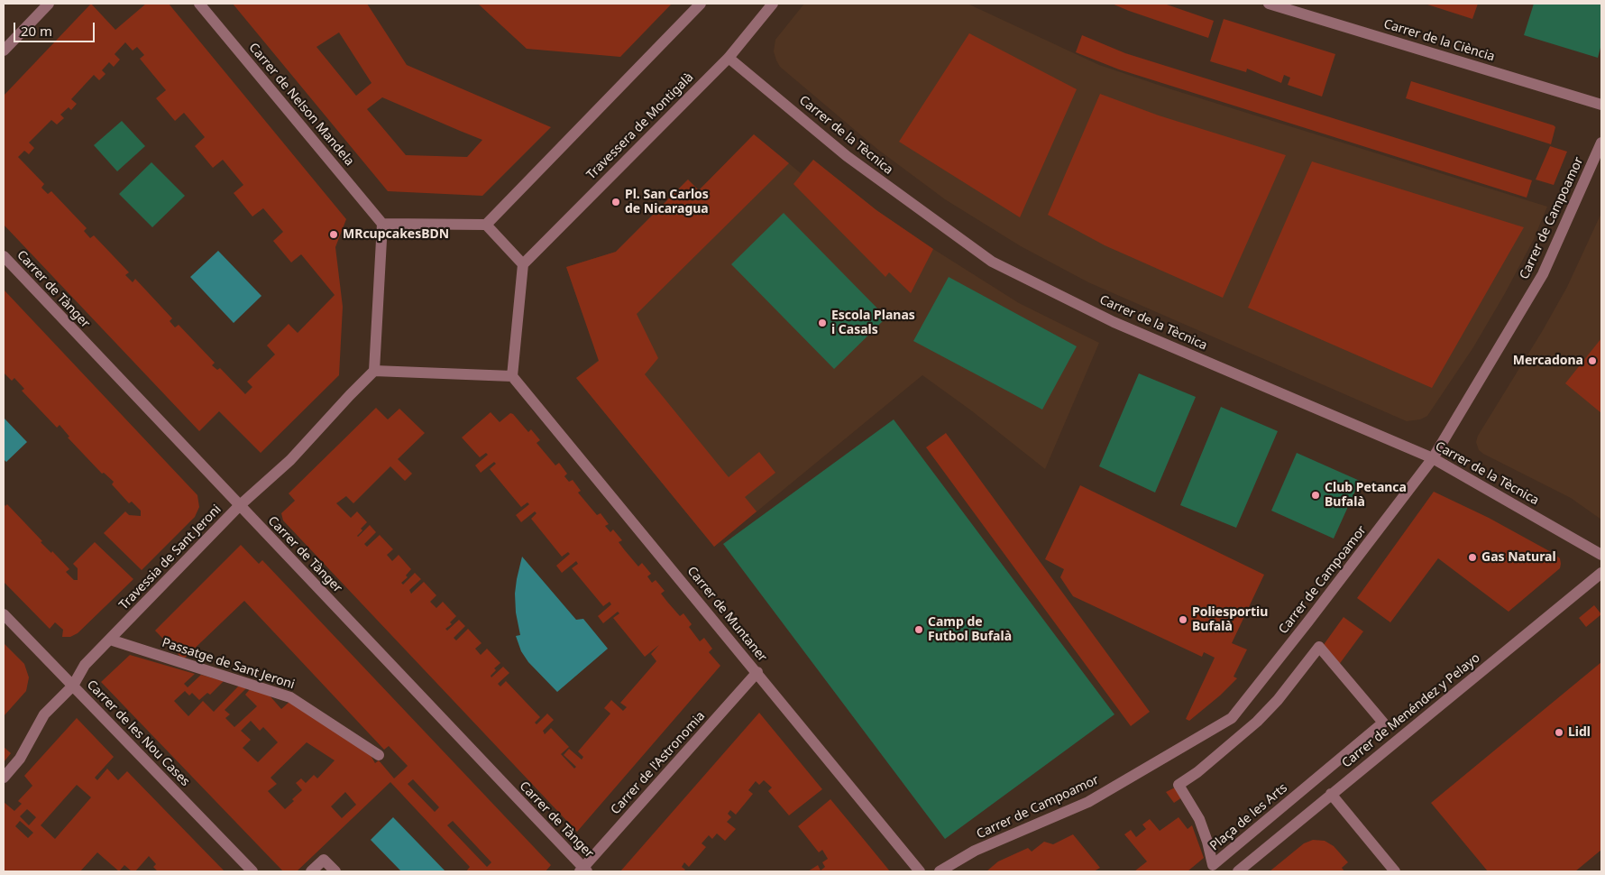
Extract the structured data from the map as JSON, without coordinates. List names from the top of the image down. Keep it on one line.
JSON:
{"streets":{"street":["Carrer de la Ciència","Carrer de Nelson Mandela","Travessera de Montigalà","Carrer de la Tècnica","Carrer de Campoamor","Carrer de Tànger","Travessia de Sant Jeroni","Carrer de Muntaner","Passatge de Sant Jeroni","Carrer de Menéndez y Pelayo","Carrer de les Nou Cases","Carrer de l'Astronomia","Plaça de les Arts"]},"crossings":[["Travessera de Montigalà","Carrer de la Tècnica"],["Carrer de la Tècnica","Carrer de Campoamor"],["Carrer de Tànger","Travessia de Sant Jeroni"],["Carrer de Tànger","Carrer de l'Astronomia"],["Travessia de Sant Jeroni","Passatge de Sant Jeroni"],["Travessia de Sant Jeroni","Carrer de les Nou Cases"],["Carrer de Muntaner","Carrer de l'Astronomia"]],"places":["Pl. San Carlos de Nicaragua","MRcupcakesBDN","Escola Planas i Casals","Mercadona","Club Petanca Bufalà","Gas Natural","Poliesportiu Bufalà","Camp de Futbol Bufalà","Lidl"],"scale_bar":"20 m"}
